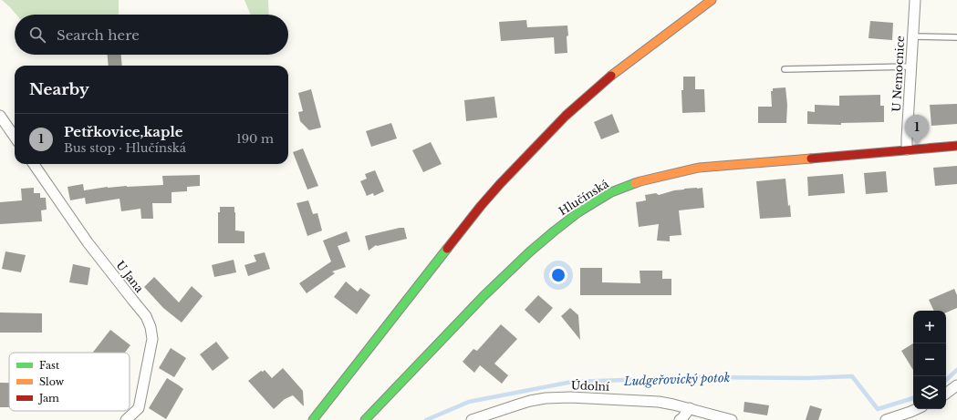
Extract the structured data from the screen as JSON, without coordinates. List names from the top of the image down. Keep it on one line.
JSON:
{"streets":{"street":["U Nemocnice","Hlučínská","U Jana","Údolní"]},"crossings":[["U Nemocnice","Hlučínská"]],"water":["Ludgeřovický potok"],"legend":["Fast","Slow","Jam"],"page":{"search":"Search here","heading":"Nearby","list":[{"mark":"1","name":"Petřkovice,kaple","note":"Bus stop · Hlučínská","value":"190 m"}],"pins":"1","map_buttons":["+","−"]}}
